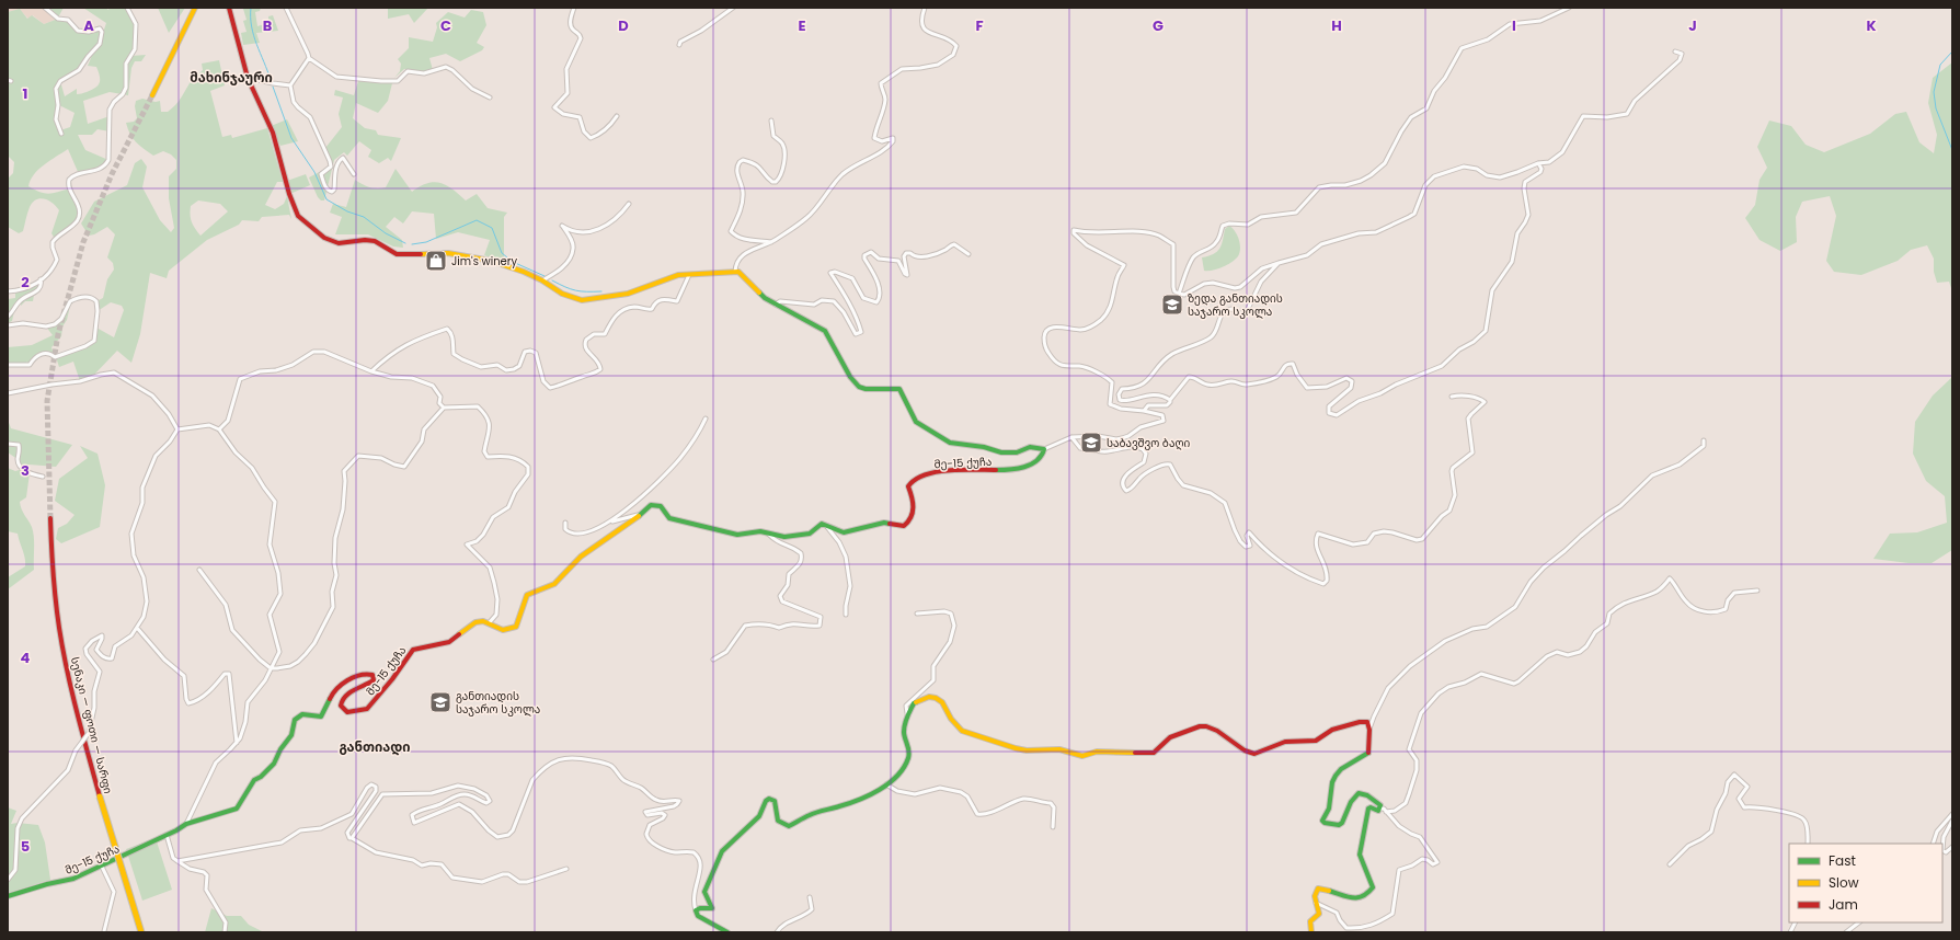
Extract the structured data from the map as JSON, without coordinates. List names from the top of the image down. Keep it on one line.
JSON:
{"streets":{"main road":["მე-15 ქუჩა","სენაკი — ფოთი — სარფი"]},"districts":["მახინჯაური","განთიადი"],"places":{"shop":["Jim's winery"],"school or university":["ზედა განთიადის საჯარო სკოლა","საბავშვო ბაღი","განთიადის საჯარო სკოლა"]},"legend":["Fast","Slow","Jam"],"grid":{"columns":["A","B","C","D","E","F","G","H","I","J","K"],"rows":["1","2","3","4","5"]}}
